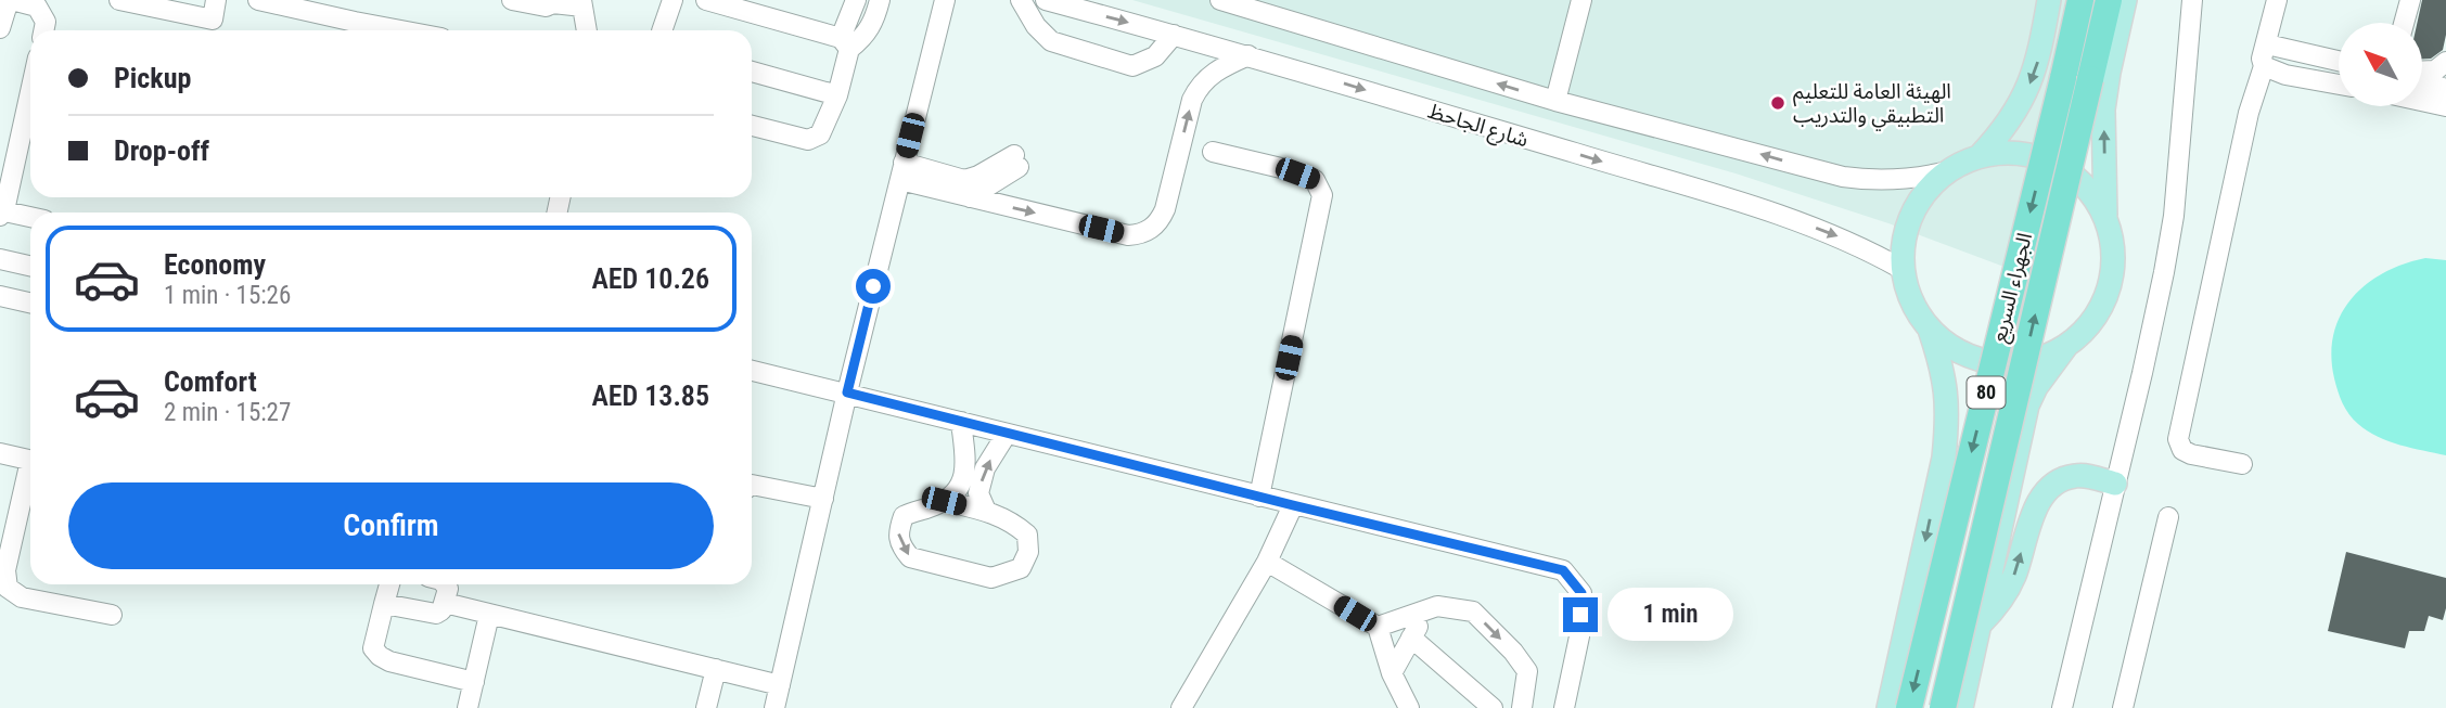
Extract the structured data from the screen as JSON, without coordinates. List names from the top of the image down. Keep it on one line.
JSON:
{"streets":{"highway":["الجهراء السريع","80"],"street":["شارع الجاحظ"]},"places":["الهيئة العامة للتعليم التطبيقي والتدريب"],"north":"top left","page":{"banner":["Pickup","Drop-off"],"list":[{"name":"Economy","note":"1 min · 15:26","value":"AED 10.26"},{"name":"Comfort","note":"2 min · 15:27","value":"AED 13.85"}],"buttons":"Confirm","bubble":"1 min"}}
